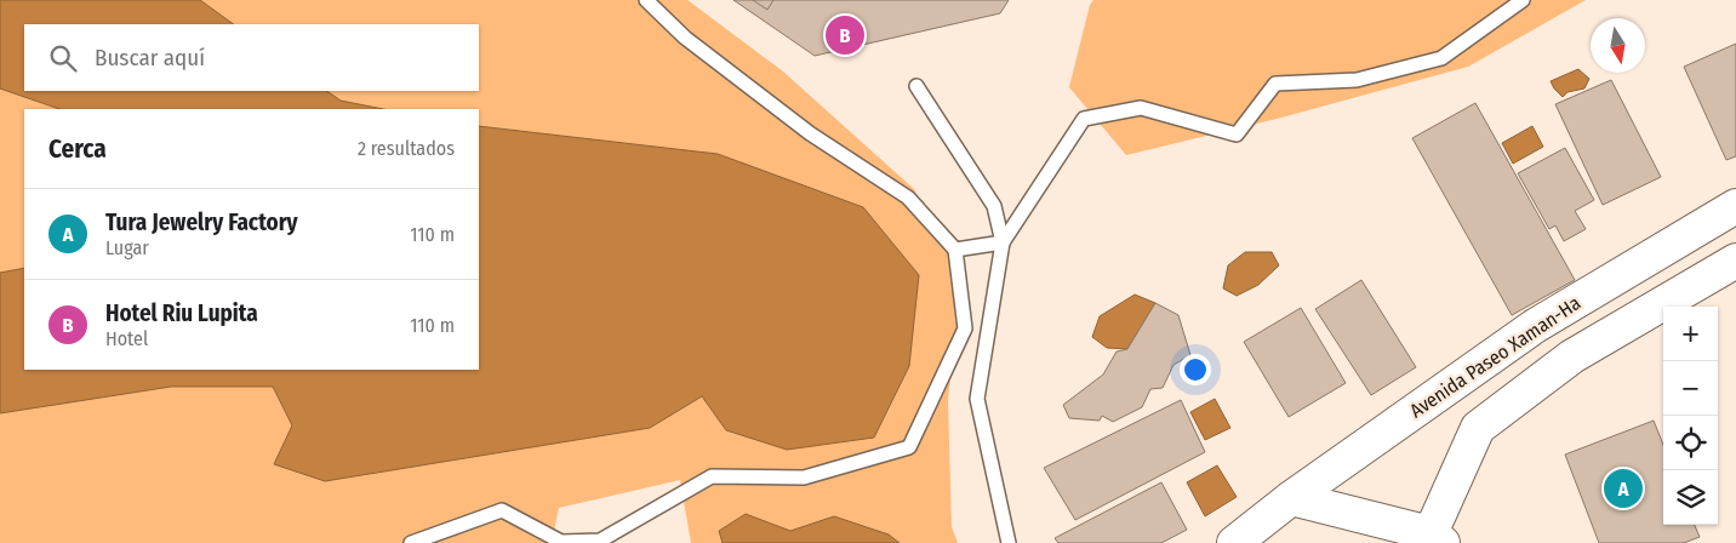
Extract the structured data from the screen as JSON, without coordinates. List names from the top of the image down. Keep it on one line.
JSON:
{"streets":{"main road":["Avenida Paseo Xaman-Ha"]},"north":"bottom","page":{"pins":["B","A"],"search":"Buscar aquí","heading":["Cerca","2 resultados"],"list":[{"mark":"A","name":"Tura Jewelry Factory","note":"Lugar","value":"110 m"},{"mark":"B","name":"Hotel Riu Lupita","note":"Hotel","value":"110 m"}],"map_buttons":["+","−"]}}
